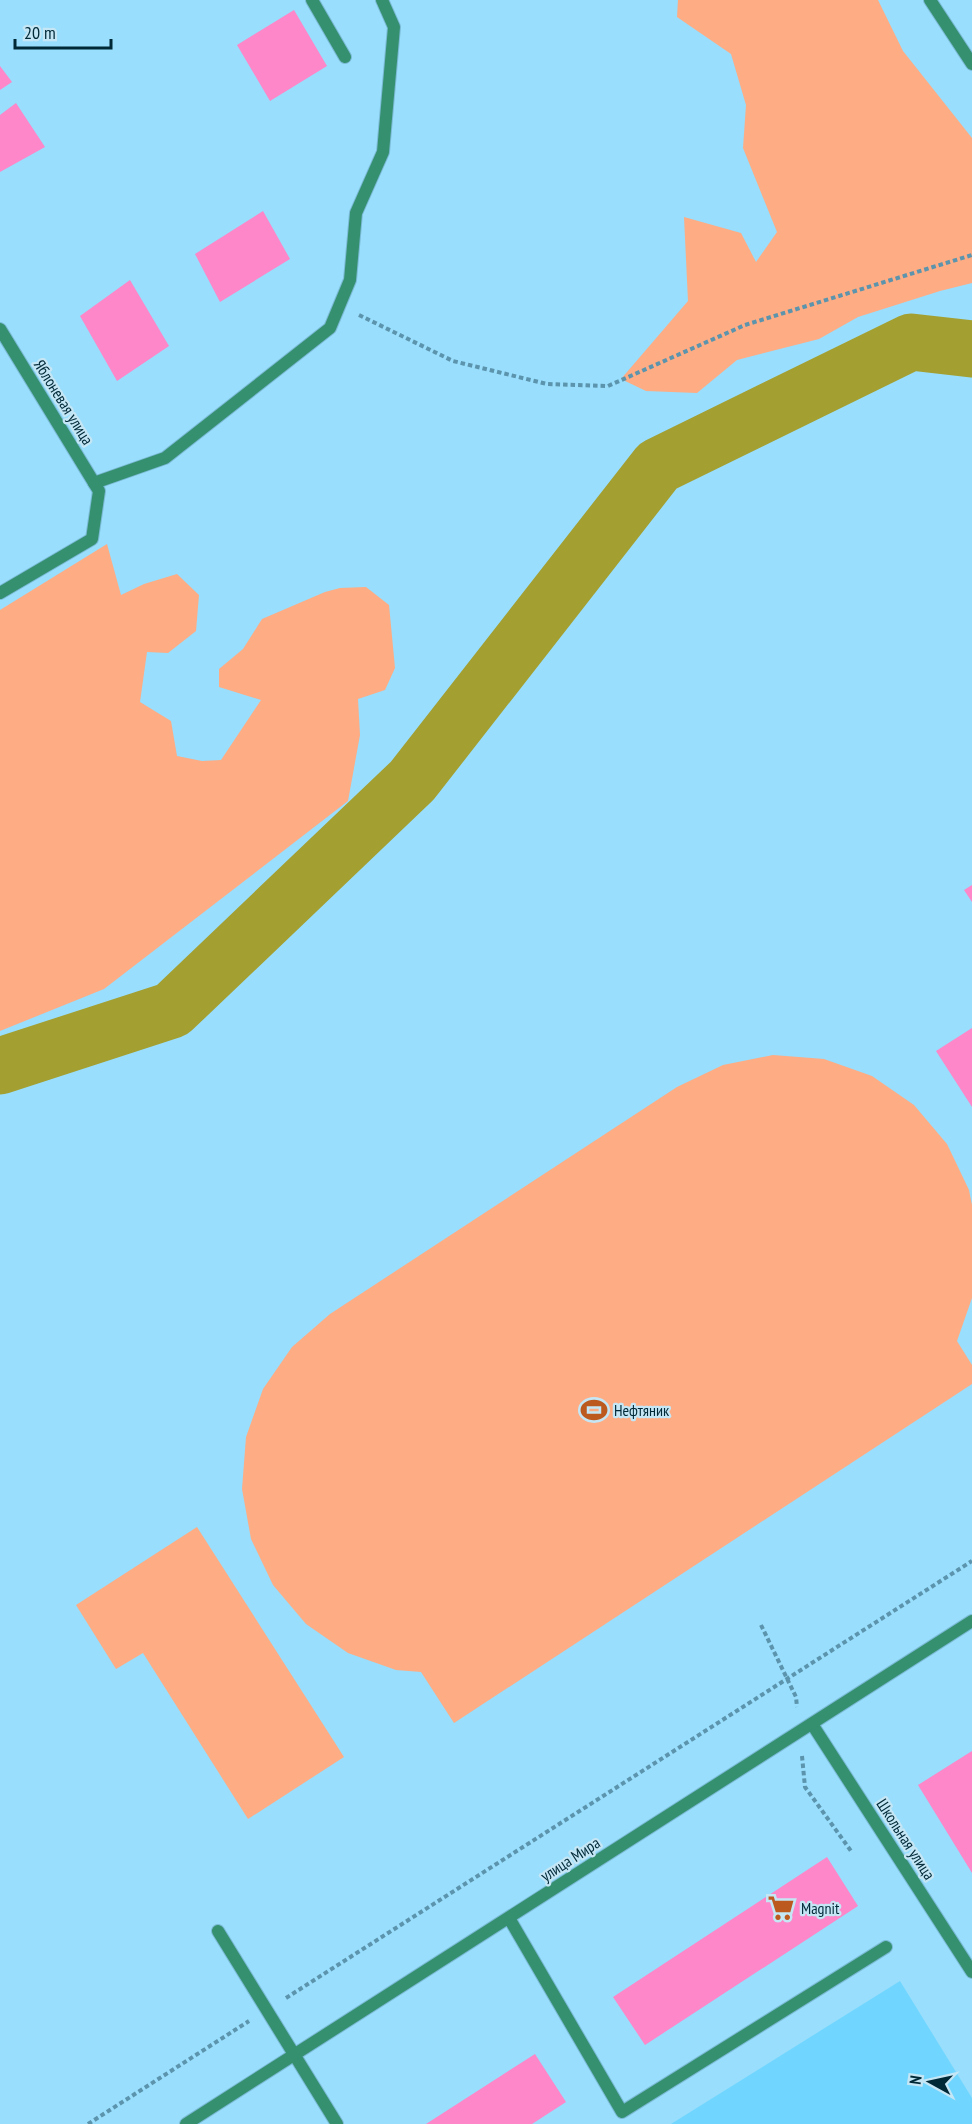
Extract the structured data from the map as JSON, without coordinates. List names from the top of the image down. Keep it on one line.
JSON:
{"streets":{"street":["Яблоневая улица","Школьная улица","улица Мира"]},"crossings":[["Школьная улица","улица Мира"]],"places":{"sports":["Нефтяник"],"supermarket":["Magnit"]},"scale_bar":"20 m","north":"left"}
